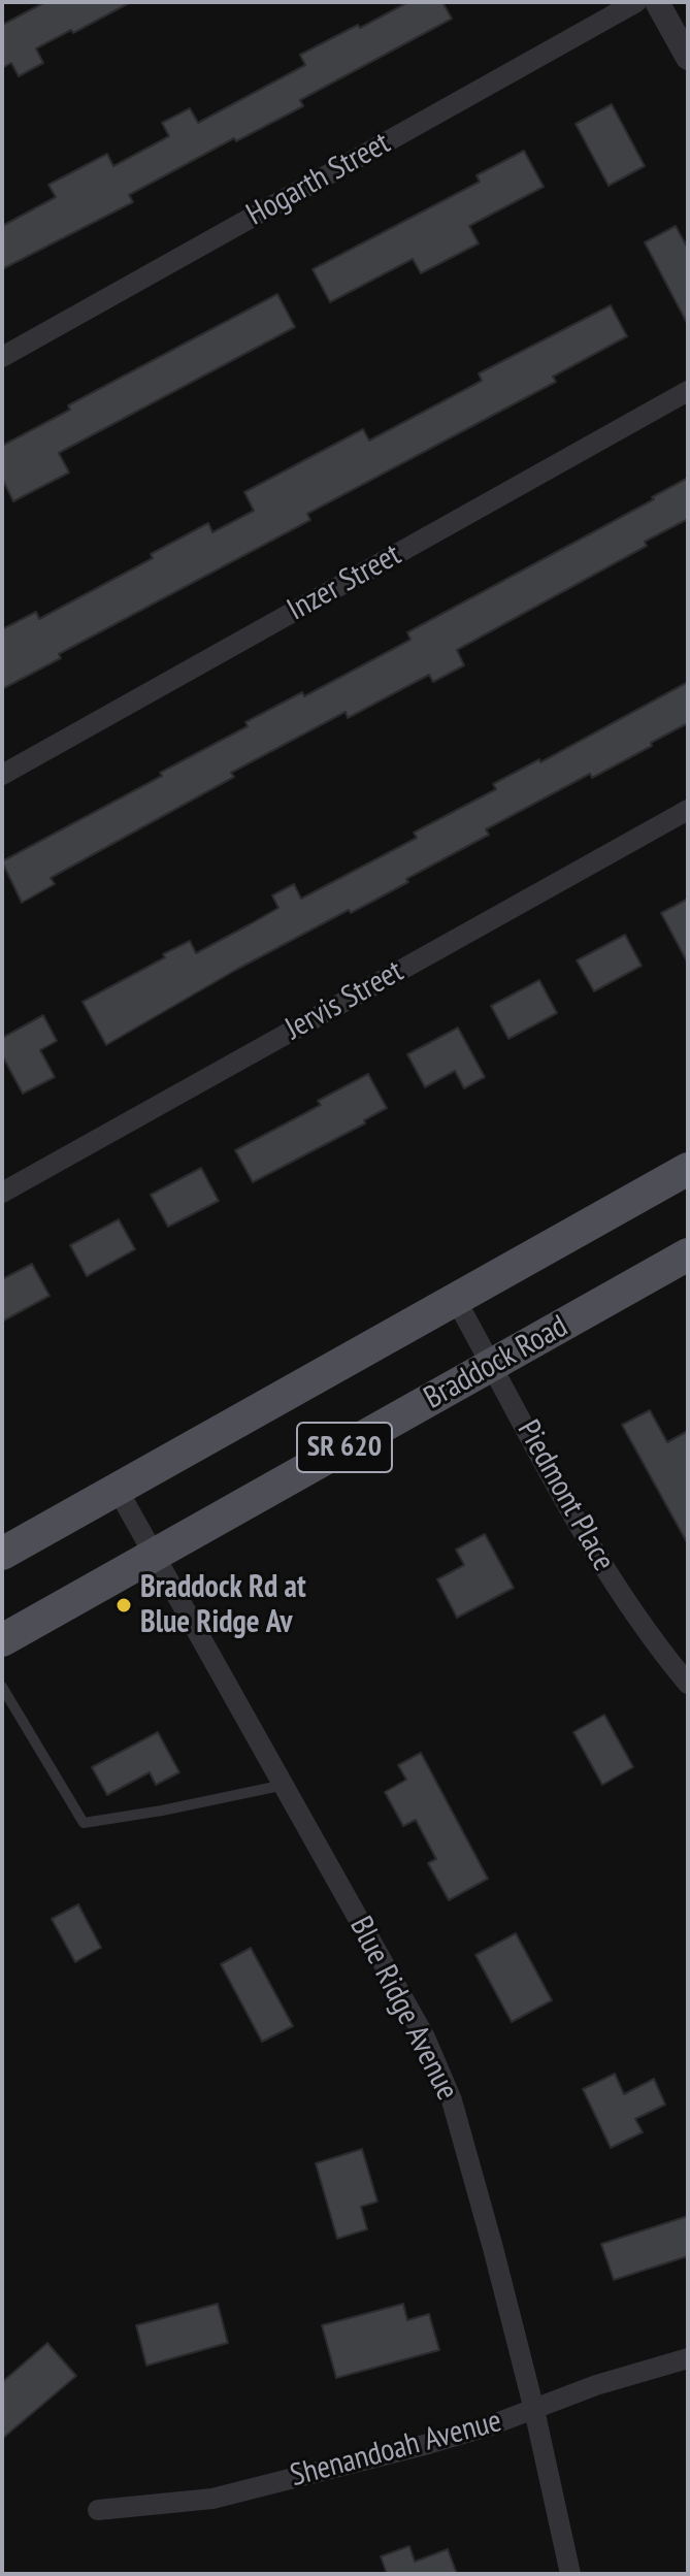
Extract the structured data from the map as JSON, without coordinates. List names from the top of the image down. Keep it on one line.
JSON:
{"streets":{"main road":["Braddock Road","SR 620"],"street":["Hogarth Street","Inzer Street","Jervis Street","Piedmont Place","Blue Ridge Avenue","Shenandoah Avenue"]},"crossings":[["Braddock Road","Piedmont Place"],["Braddock Road","Blue Ridge Avenue"],["SR 620","Piedmont Place"],["SR 620","Blue Ridge Avenue"],["Blue Ridge Avenue","Shenandoah Avenue"]],"places":["Braddock Rd at Blue Ridge Av"]}
